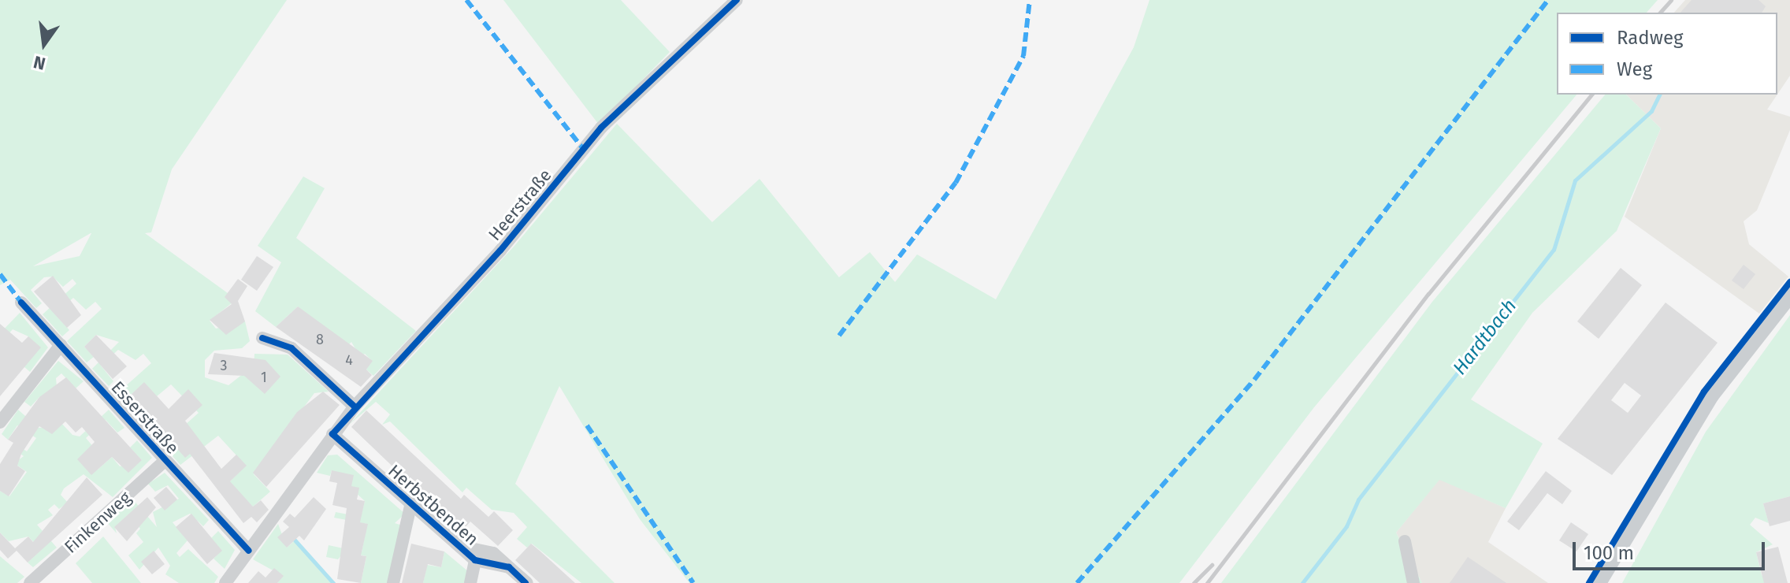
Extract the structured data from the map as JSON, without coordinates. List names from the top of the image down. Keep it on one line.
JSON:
{"streets":{"street":["Heerstraße","Esserstraße","Herbstbenden","Finkenweg"]},"crossings":[["Heerstraße","Esserstraße"],["Heerstraße","Herbstbenden"],["Esserstraße","Finkenweg"]],"water":["Hardtbach"],"house_numbers":["8","4","3","1"],"legend":["Radweg","Weg"],"scale_bar":"100 m","north":"bottom"}
